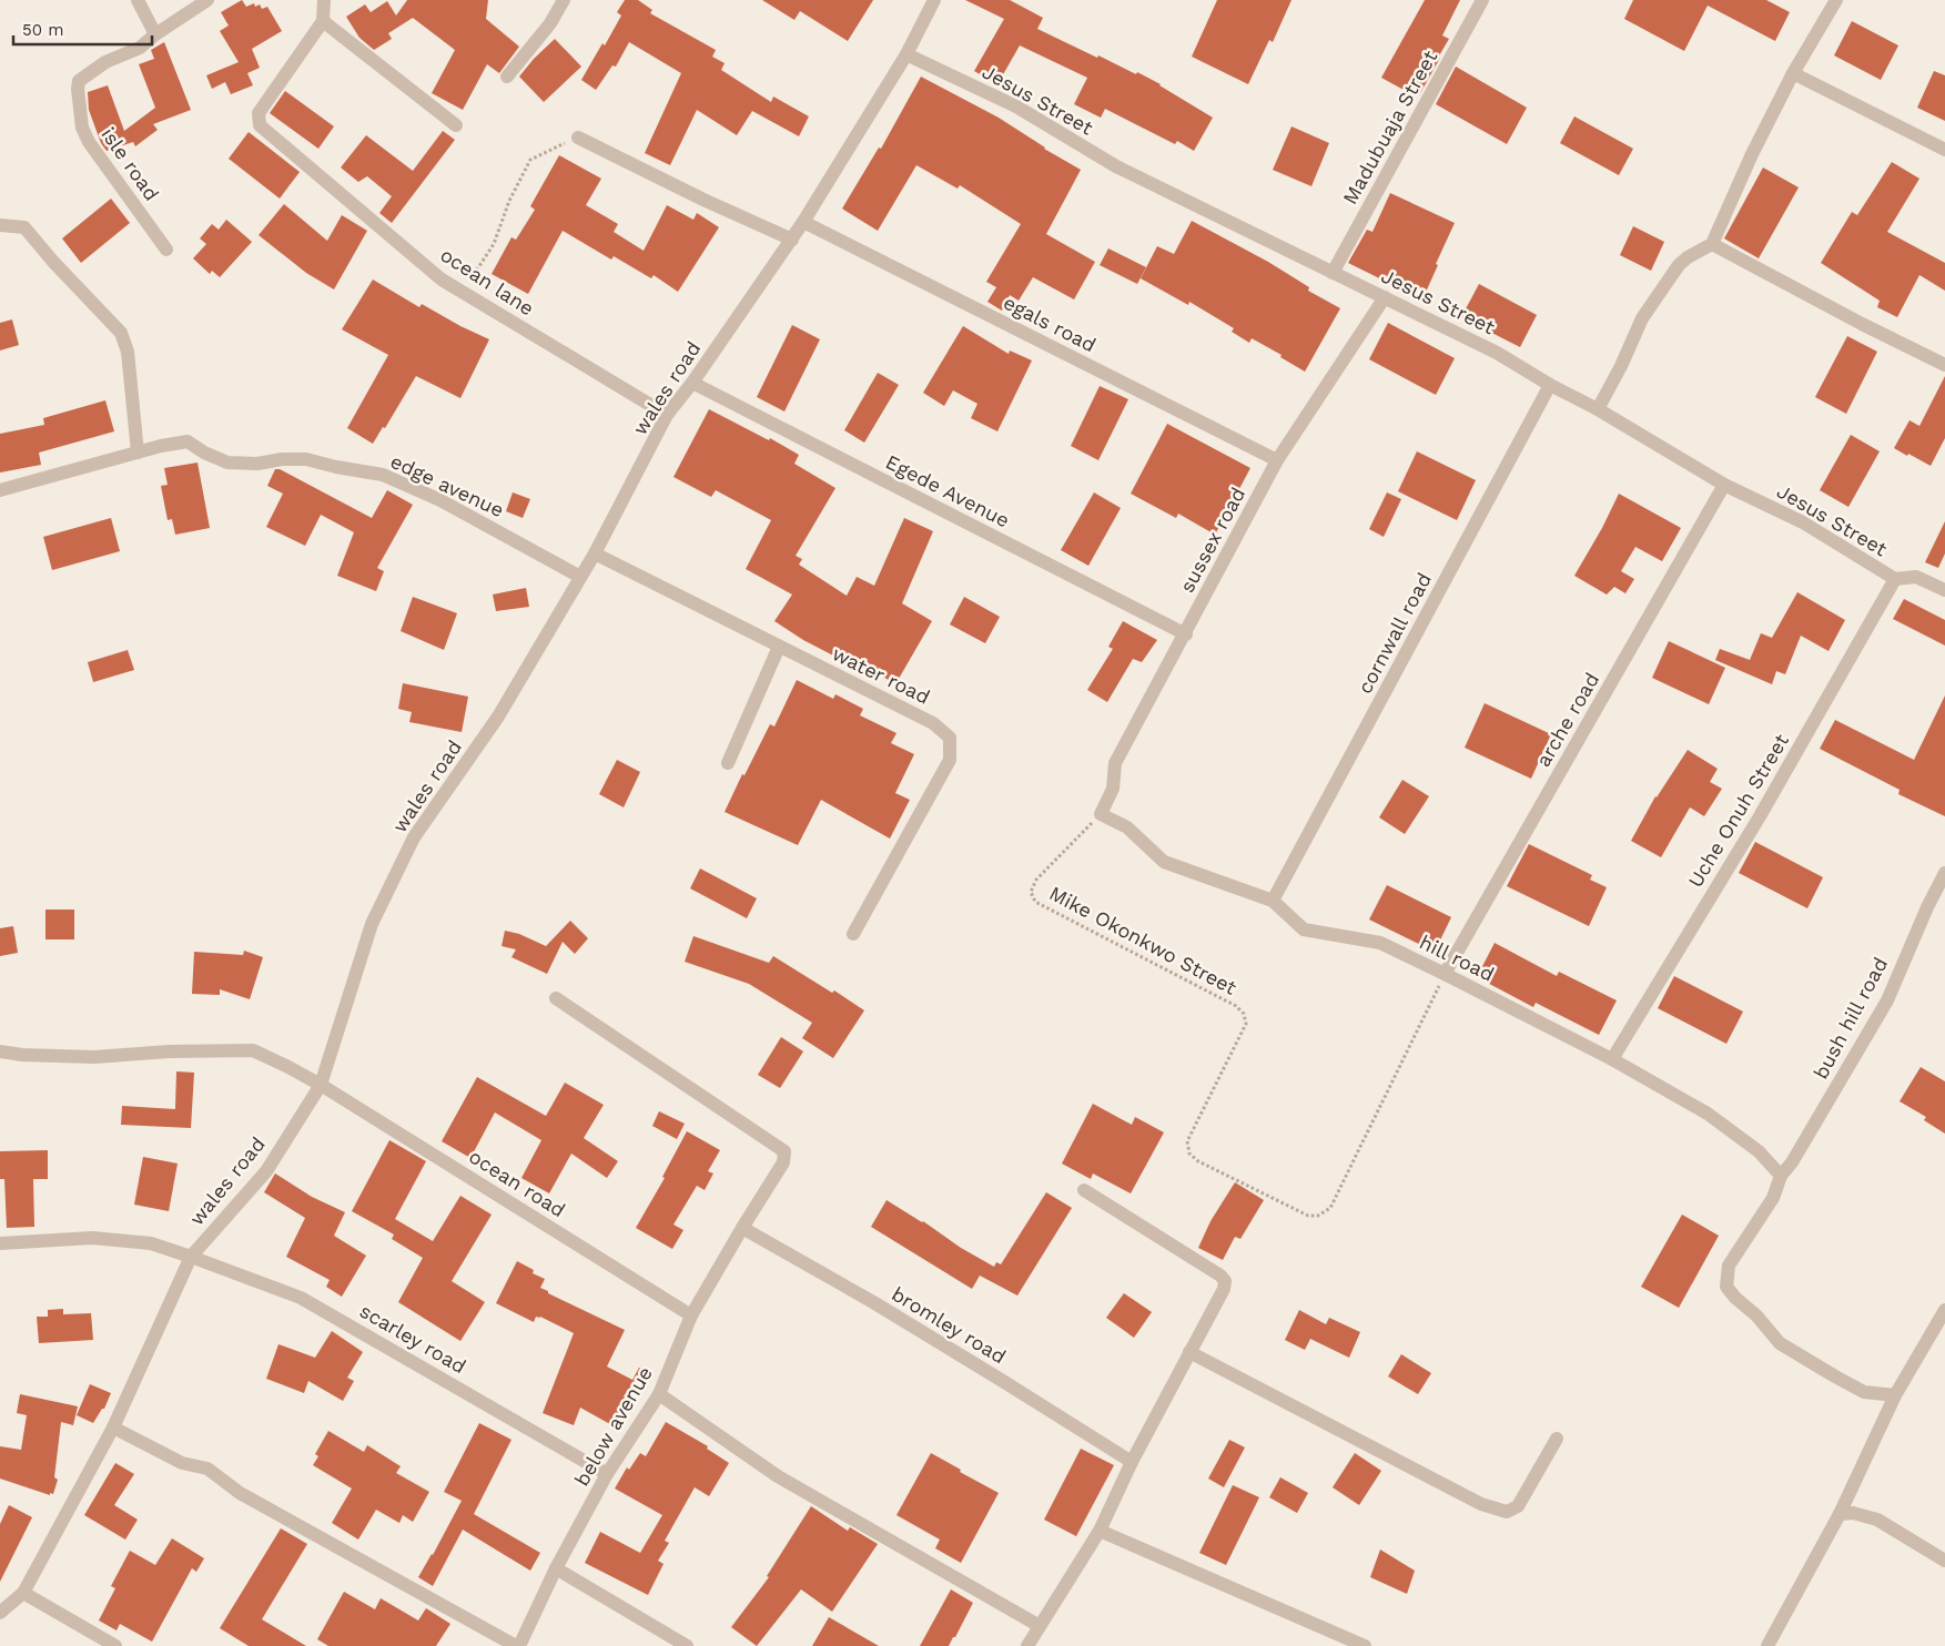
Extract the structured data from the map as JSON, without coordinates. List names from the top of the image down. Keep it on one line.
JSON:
{"streets":{"street":["Jesus Street","Madubuaja Street","isle road","ocean lane","egals road","wales road","edge avenue","Egede Avenue","sussex road","cornwall road","water road","arche road","Uche Onuh Street","hill road","bush hill road","ocean road","bromley road","scarley road","below avenue"],"path":["Mike Okonkwo Street"]},"crossings":[["Jesus Street","Madubuaja Street"],["Jesus Street","wales road"],["Jesus Street","sussex road"],["Jesus Street","cornwall road"],["Jesus Street","arche road"],["Jesus Street","Uche Onuh Street"],["ocean lane","wales road"],["egals road","wales road"],["egals road","sussex road"],["wales road","edge avenue"],["wales road","Egede Avenue"],["wales road","water road"],["wales road","ocean road"],["wales road","scarley road"],["Egede Avenue","sussex road"],["sussex road","Mike Okonkwo Street"],["sussex road","hill road"],["cornwall road","hill road"],["arche road","Mike Okonkwo Street"],["arche road","hill road"],["Uche Onuh Street","hill road"],["Mike Okonkwo Street","hill road"],["hill road","bush hill road"],["ocean road","below avenue"],["bromley road","below avenue"],["scarley road","below avenue"]],"scale_bar":"50 m"}
